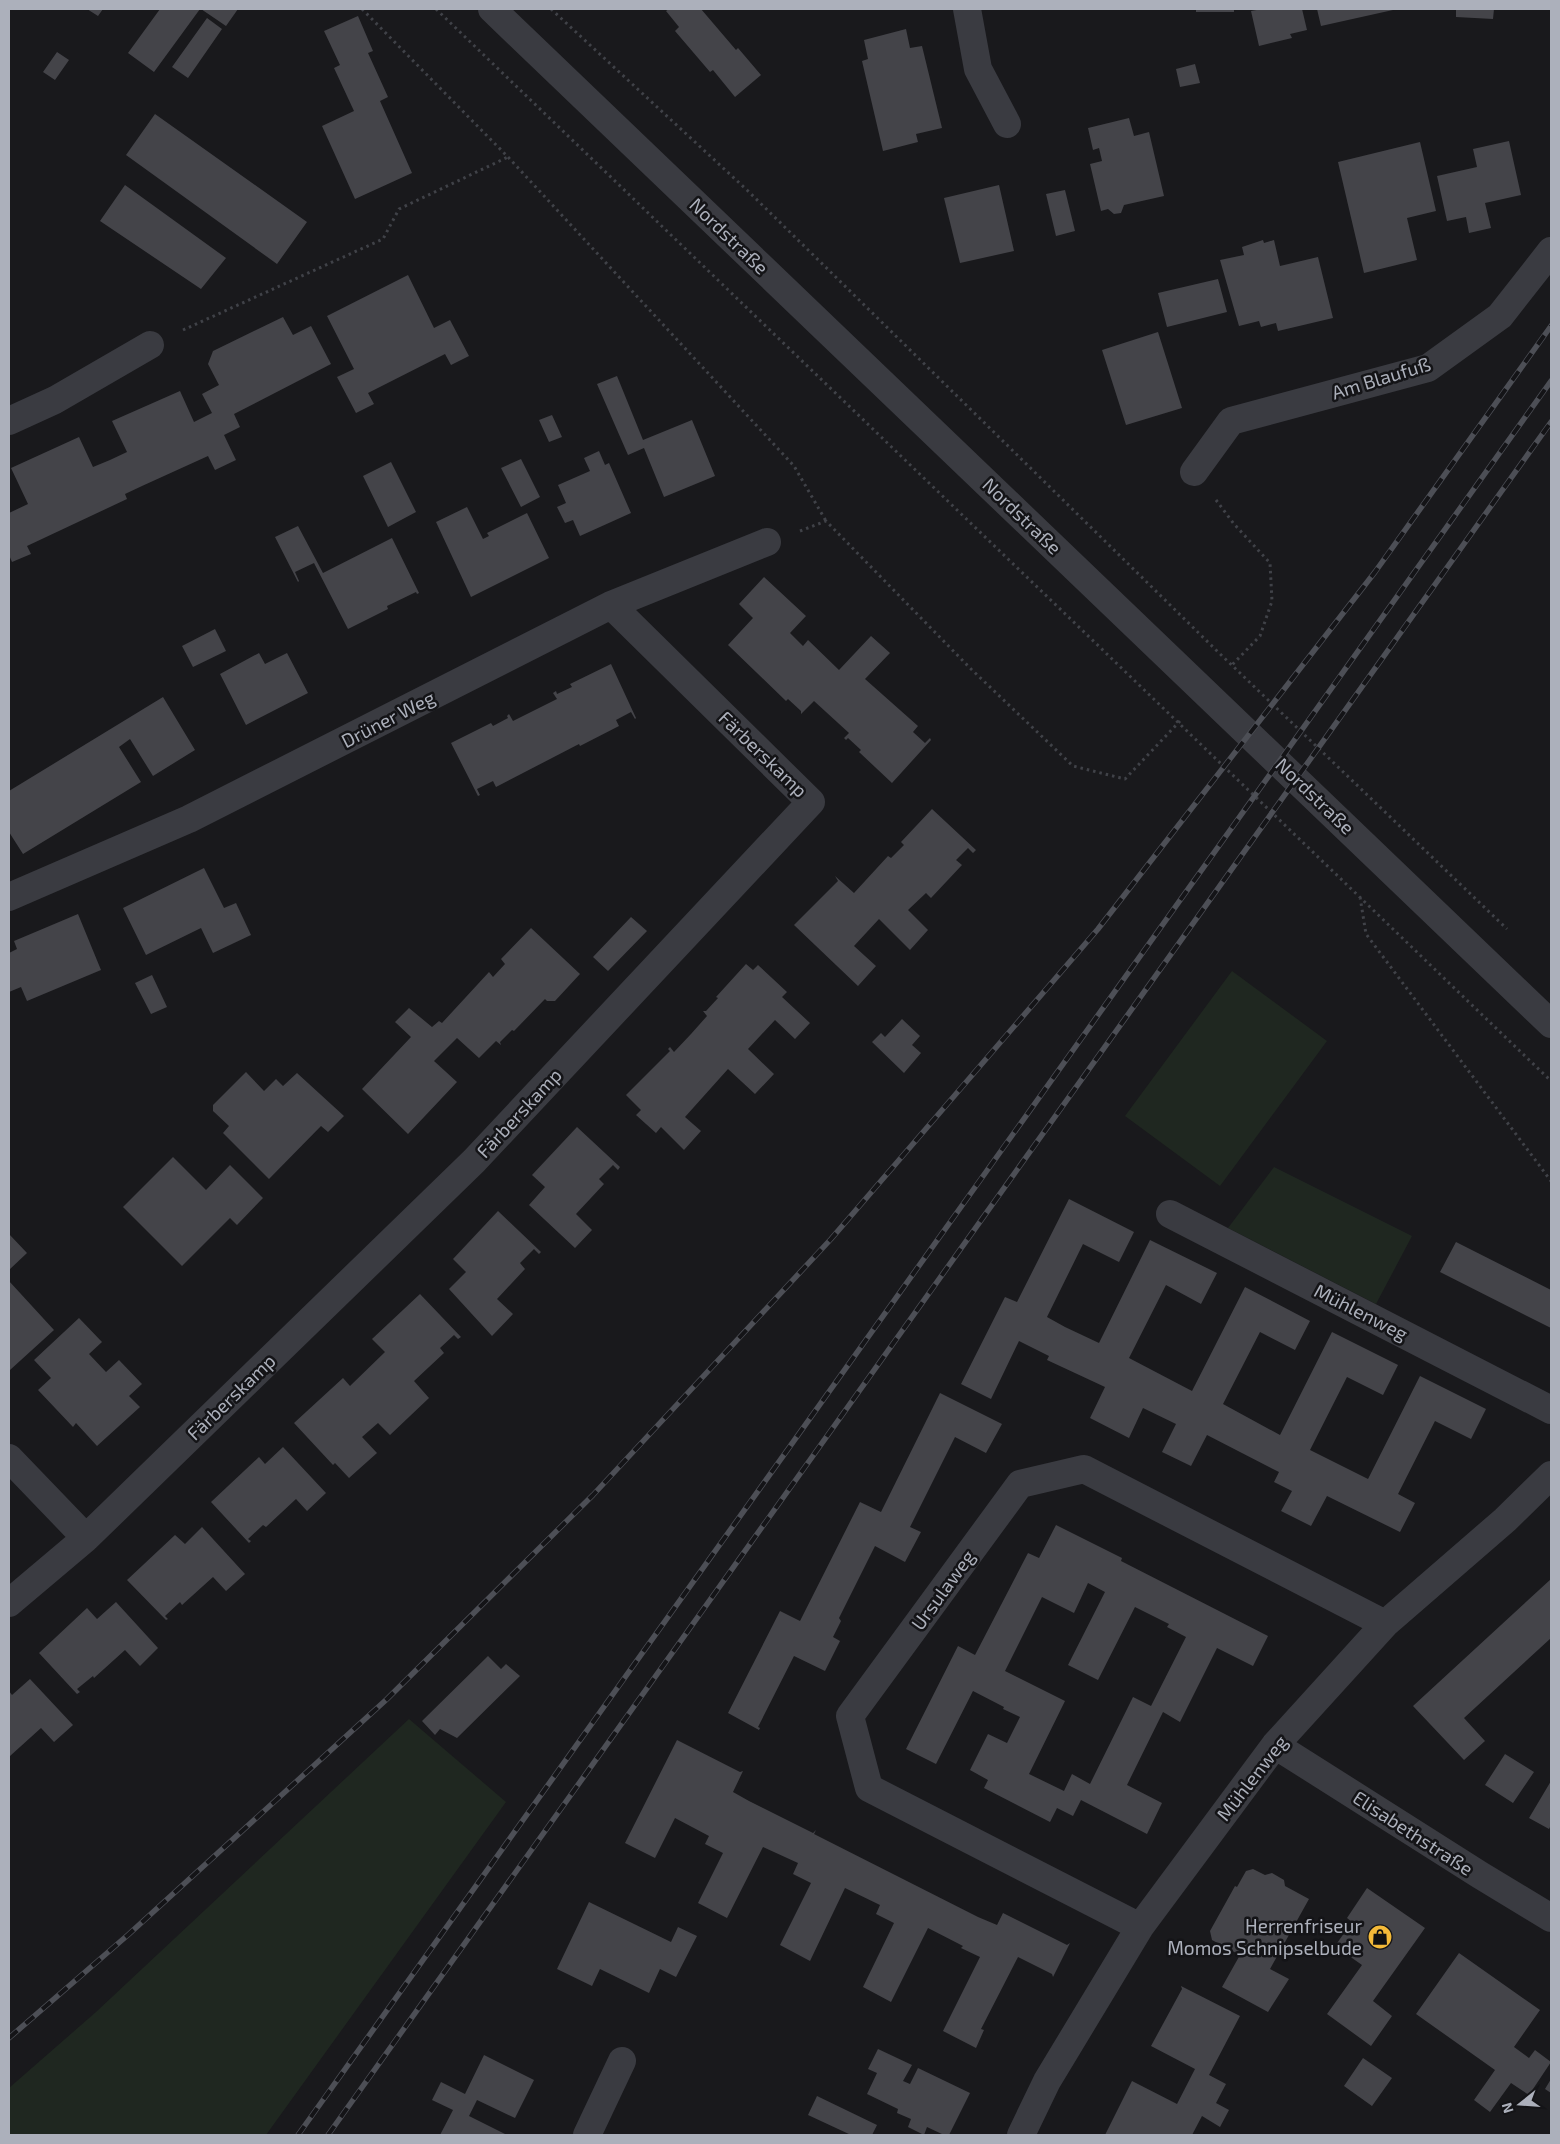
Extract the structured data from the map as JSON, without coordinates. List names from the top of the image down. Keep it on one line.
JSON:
{"streets":{"street":["Nordstraße","Am Blaufuß","Drüner Weg","Färberskamp","Mühlenweg","Ursulaweg","Elisabethstraße"]},"crossings":[["Drüner Weg","Färberskamp"],["Mühlenweg","Ursulaweg"],["Mühlenweg","Elisabethstraße"]],"places":{"shop":["Herrenfriseur Momos Schnipselbude"]},"north":"left"}
